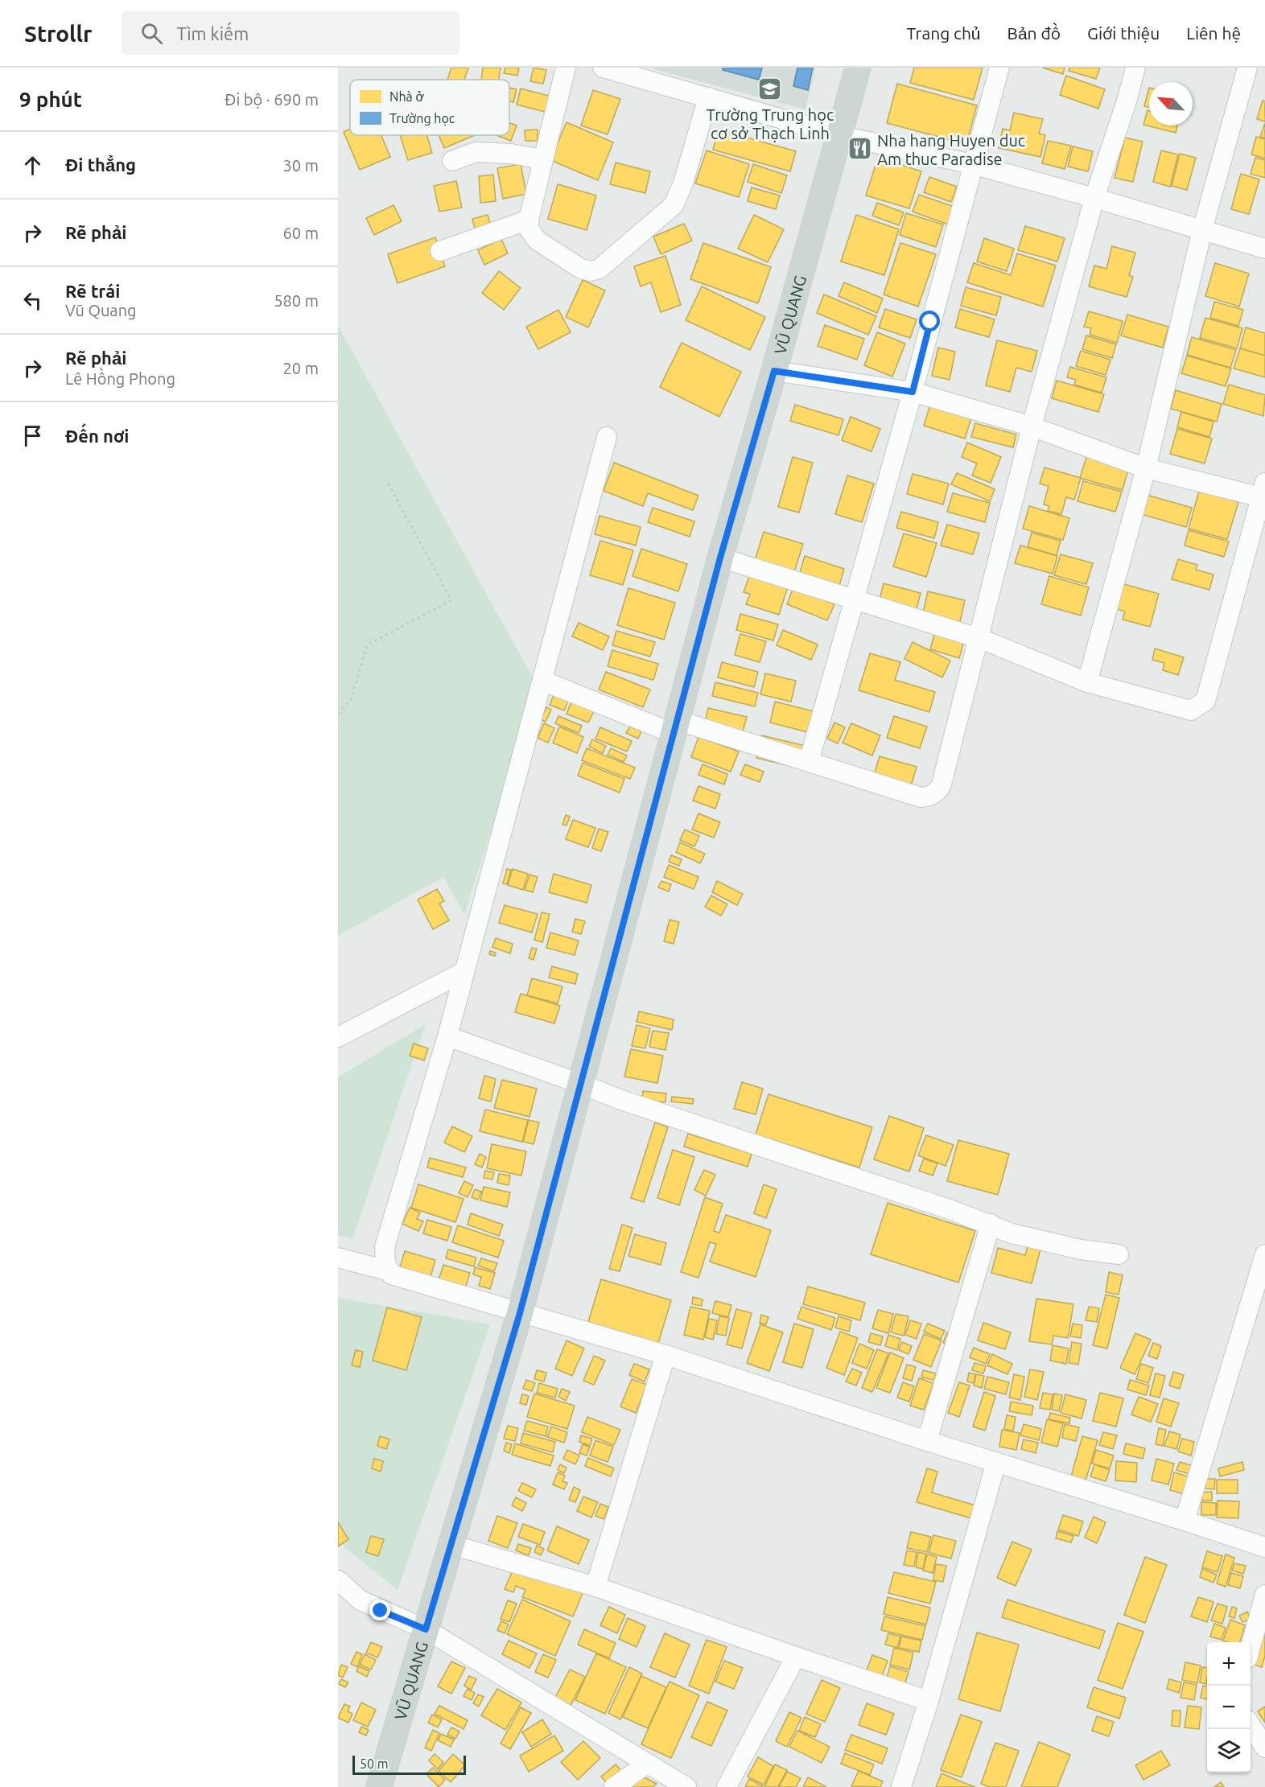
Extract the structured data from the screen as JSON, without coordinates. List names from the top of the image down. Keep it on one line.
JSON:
{"streets":{"main road":["VŨ QUANG"]},"places":{"school or university":["Trường Trung học cơ sở Thạch Linh"],"restaurant":["Nha hang Huyen duc Am thuc Paradise"]},"legend":["Nhà ở","Trường học"],"scale_bar":"50 m","north":"top left","page":{"header":"Strollr","search":"Tìm kiếm","nav":["Trang chủ","Bản đồ","Giới thiệu","Liên hệ"],"heading":["9 phút","Đi bộ · 690 m"],"list":[["Đi thẳng","30 m"],["Rẽ phải","60 m"],["Rẽ trái","Vũ Quang","580 m"],["Rẽ phải","Lê Hồng Phong","20 m"],"Đến nơi"],"map_buttons":["+","−"],"scale":"50 m"}}
